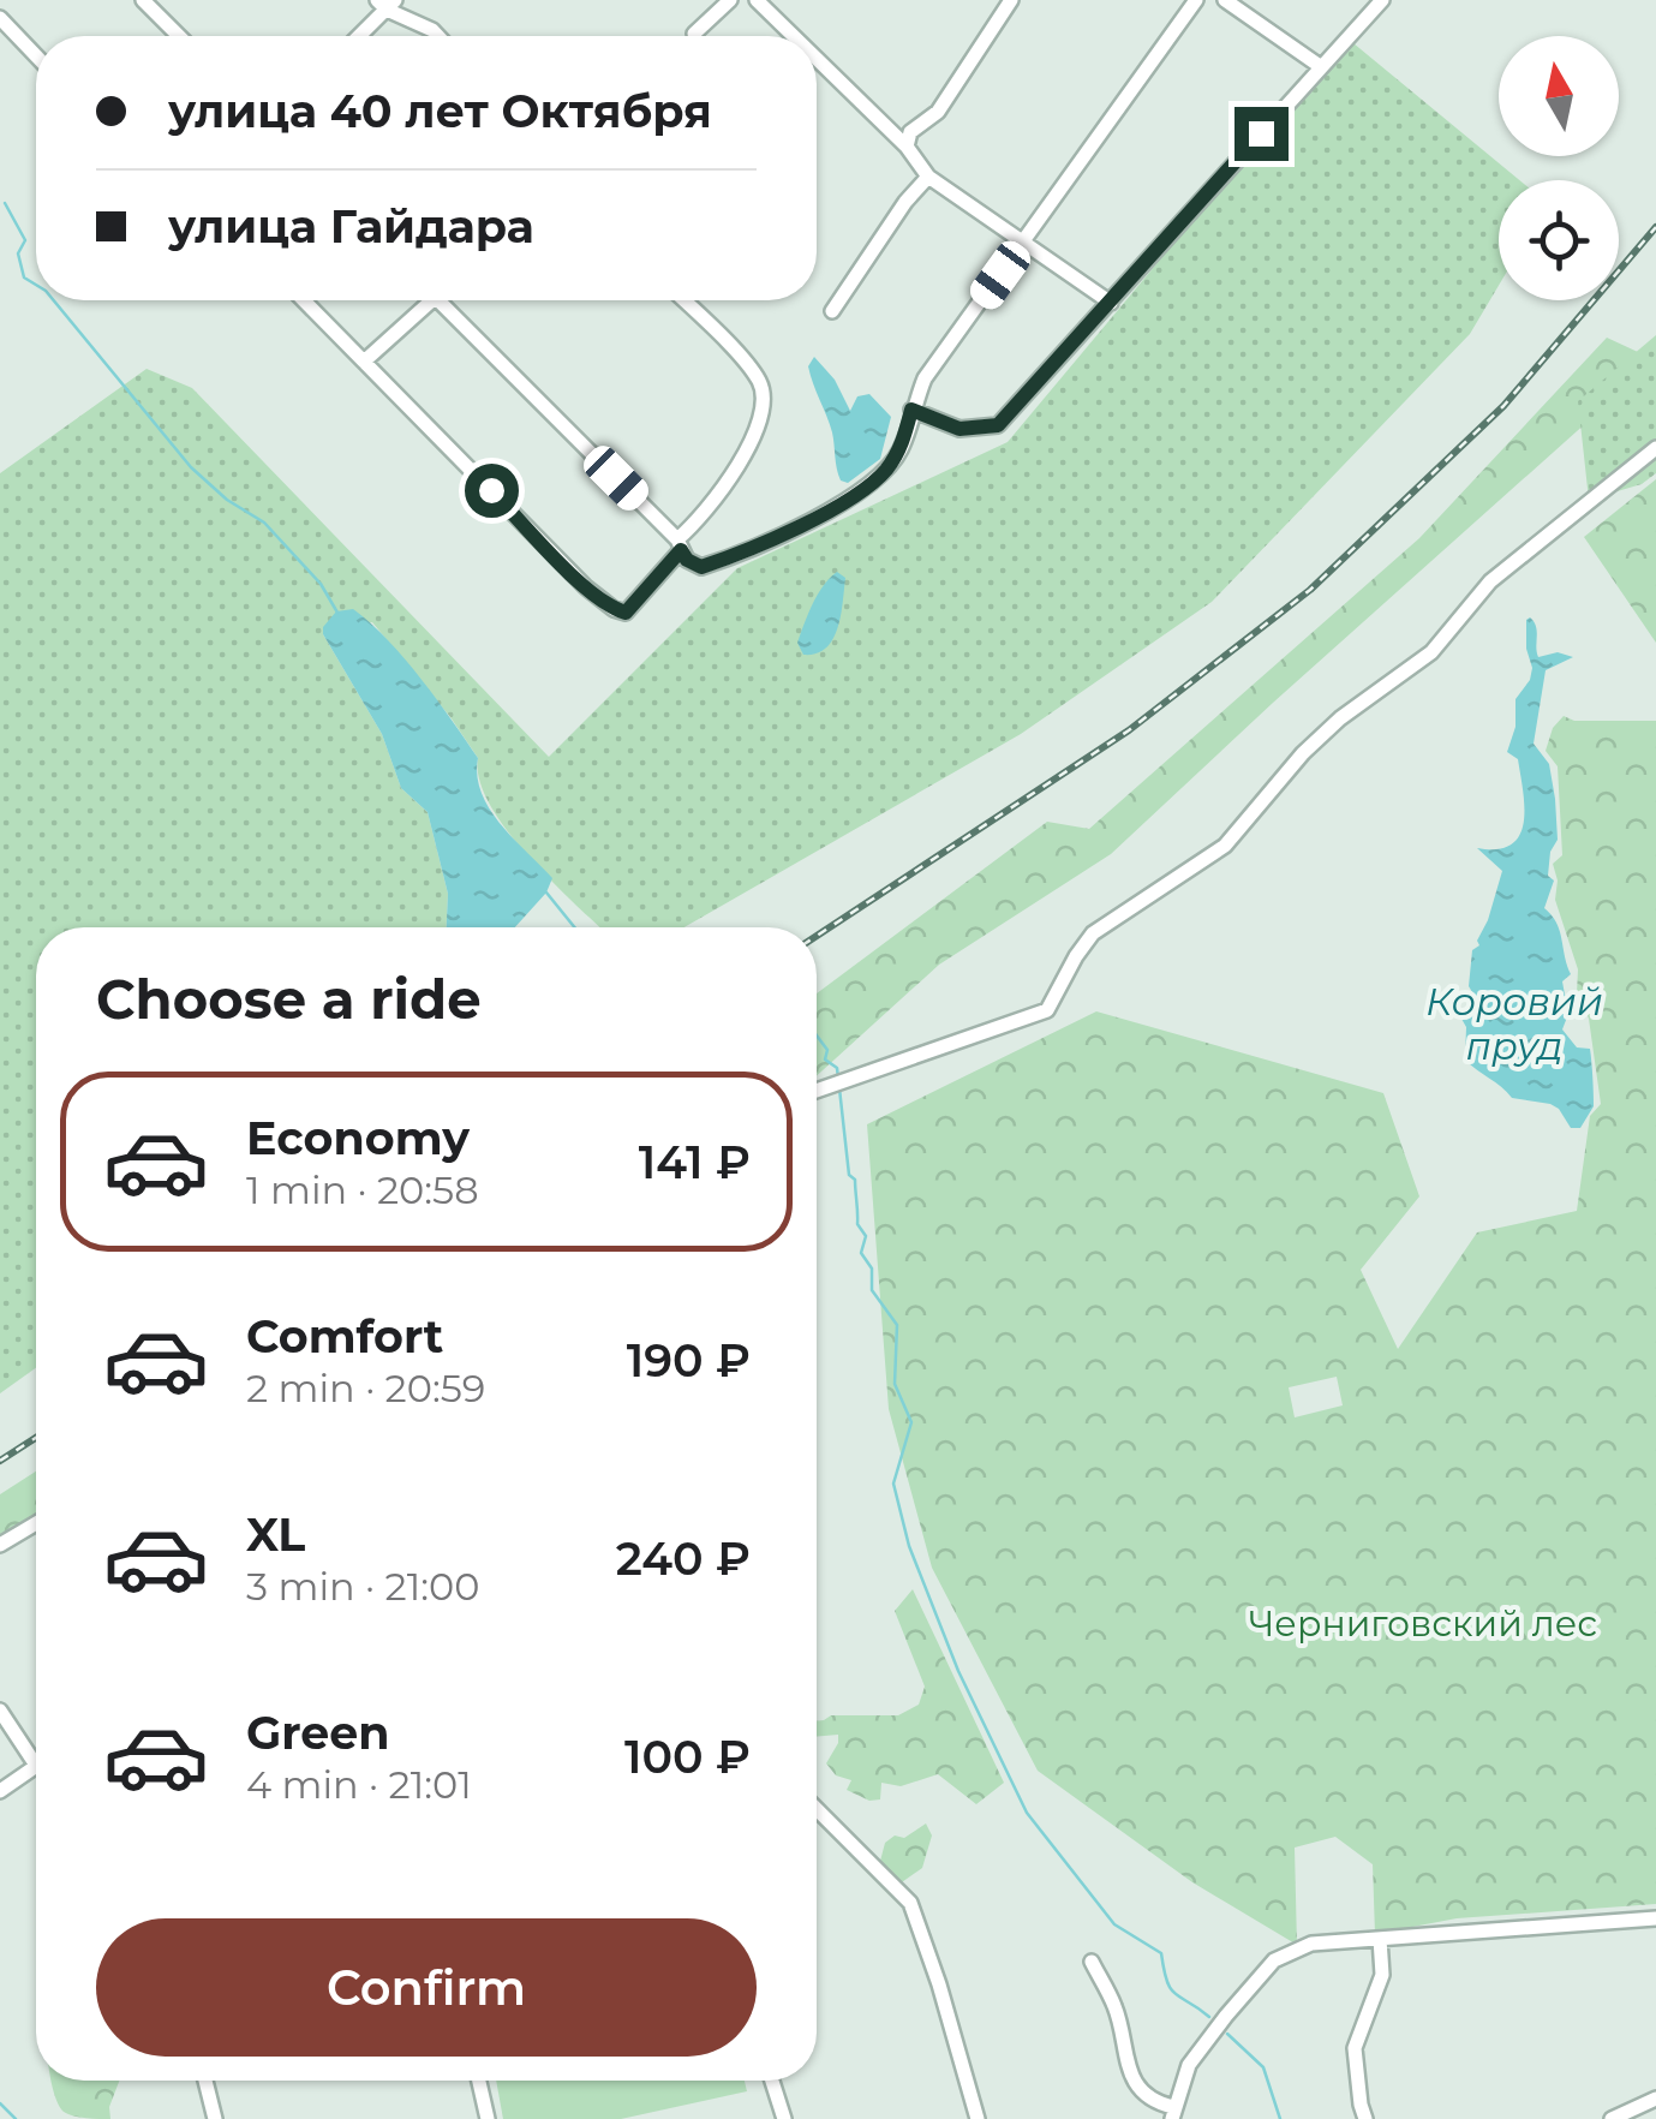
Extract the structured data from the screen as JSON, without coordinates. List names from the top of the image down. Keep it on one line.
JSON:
{"water":["Коровий пруд"],"parks":["Черниговский лес"],"north":"top","page":{"banner":["улица 40 лет Октября","улица Гайдара"],"heading":"Choose a ride","list":[{"name":"Economy","note":"1 min · 20:58","value":"141 ₽"},{"name":"Comfort","note":"2 min · 20:59","value":"190 ₽"},{"name":"XL","note":"3 min · 21:00","value":"240 ₽"},{"name":"Green","note":"4 min · 21:01","value":"100 ₽"}],"buttons":"Confirm"}}
